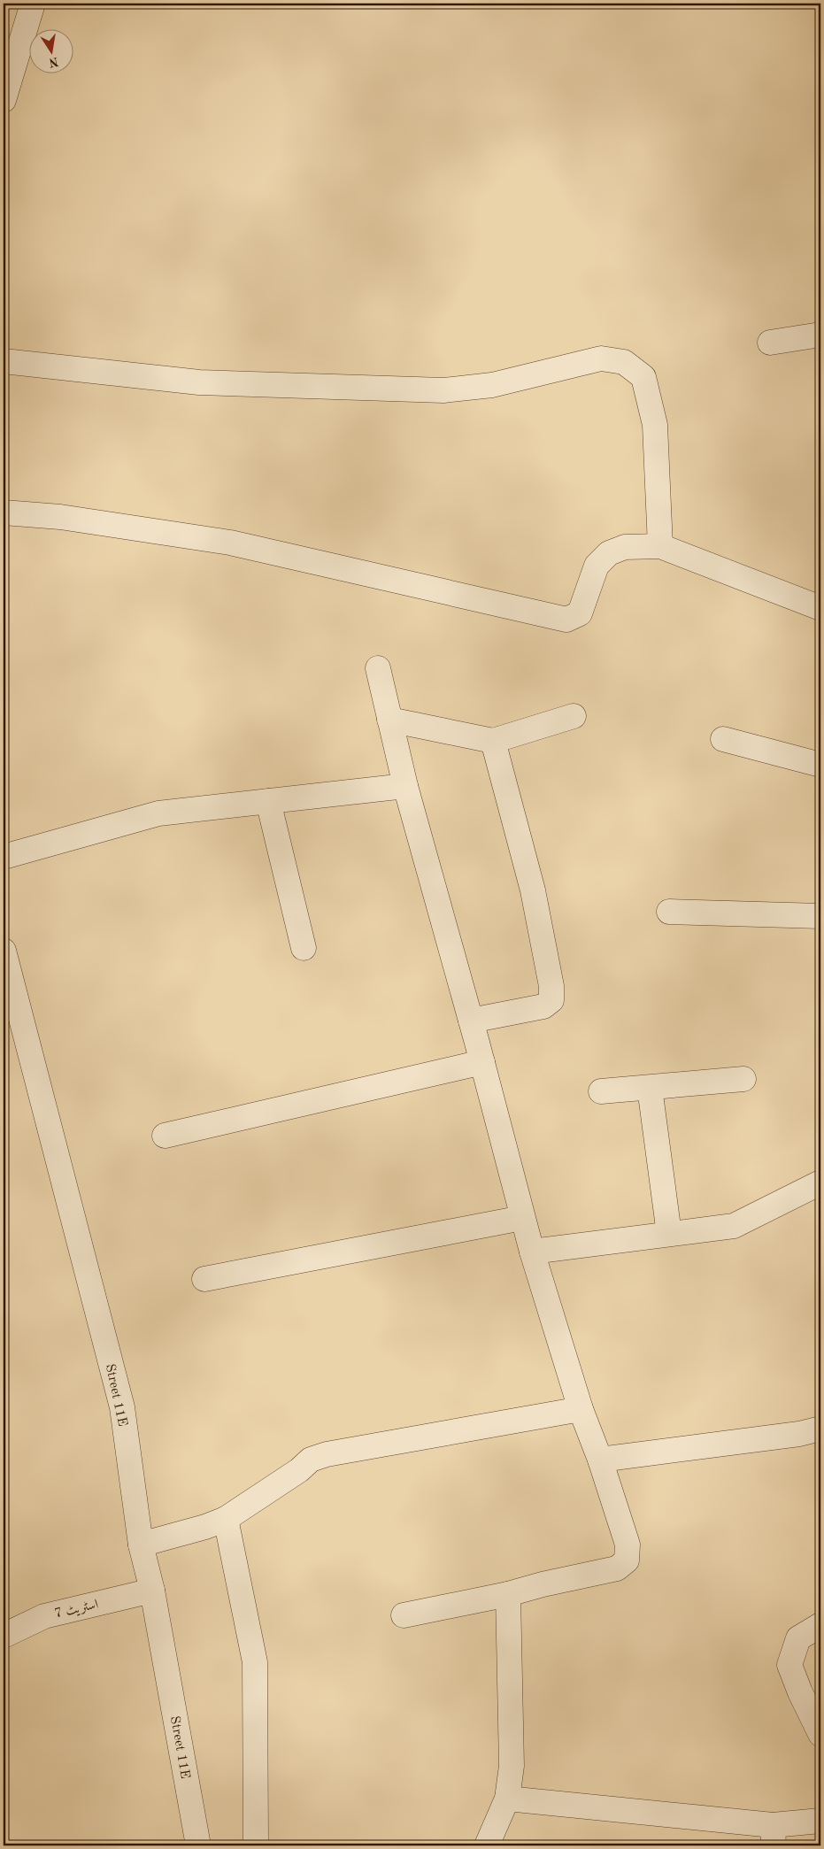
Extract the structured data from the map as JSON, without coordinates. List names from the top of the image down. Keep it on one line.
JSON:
{"streets":{"street":["Street 11E","اسٹریٹ 7"]},"crossings":[["Street 11E","اسٹریٹ 7"]],"north":"bottom"}
